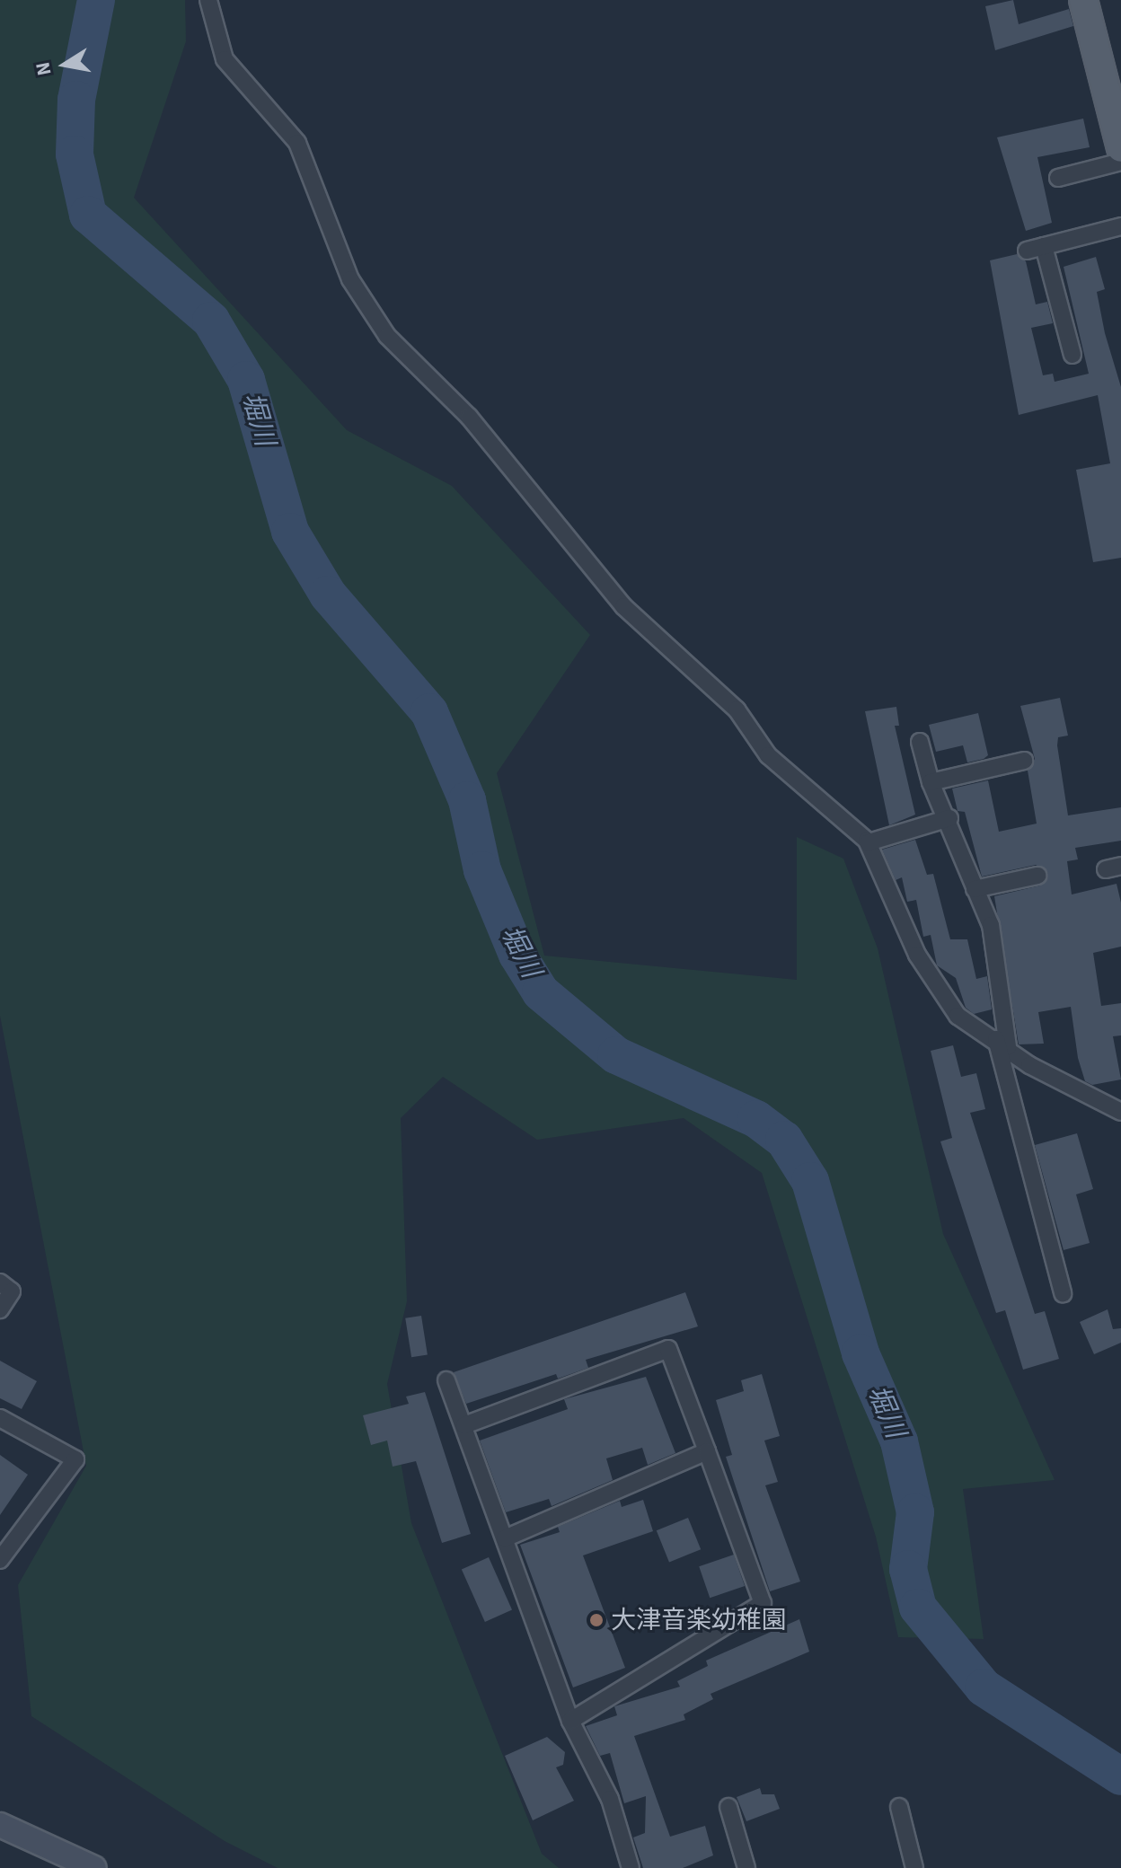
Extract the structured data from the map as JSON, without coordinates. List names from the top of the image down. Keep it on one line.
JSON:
{"water":["堀川"],"places":["大津音楽幼稚園"],"north":"left"}
